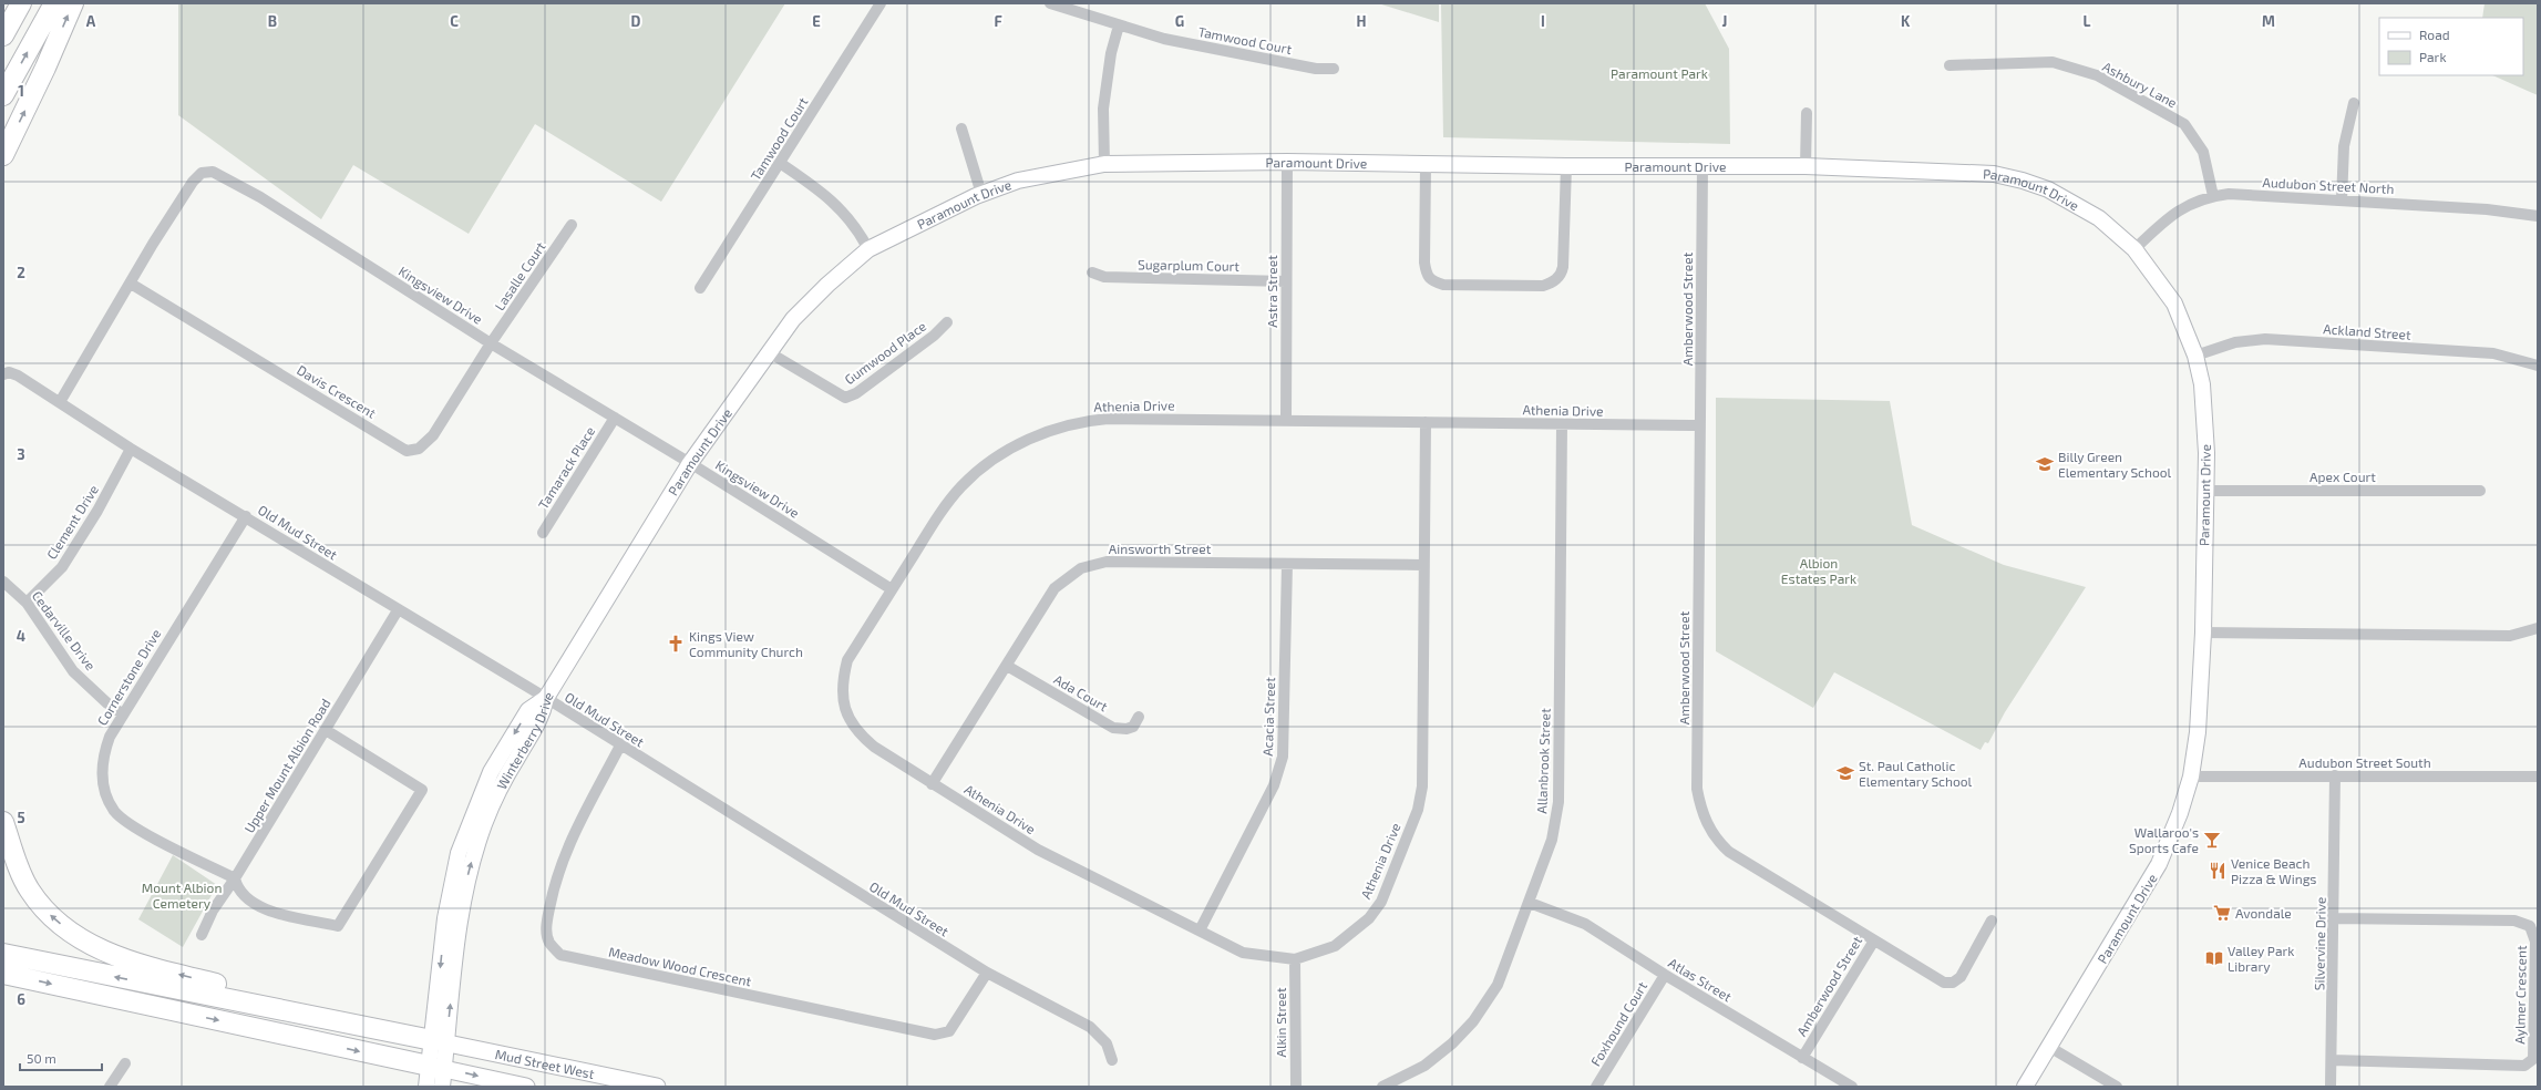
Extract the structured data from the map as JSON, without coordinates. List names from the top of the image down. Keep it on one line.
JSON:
{"streets":{"main road":["Mud Street West"],"street":["Tamwood Court","Ashbury Lane","Paramount Drive","Audubon Street North","Sugarplum Court","Lasalle Court","Astra Street","Kingsview Drive","Amberwood Street","Ackland Street","Gumwood Place","Davis Crescent","Athenia Drive","Tamarack Place","Apex Court","Clement Drive","Old Mud Street","Ainsworth Street","Cedarville Drive","Cornerstone Drive","Ada Court","Acacia Street","Winterberry Drive","Allanbrook Street","Audubon Street South","Upper Mount Albion Road","Silvervine Drive","Meadow Wood Crescent","Atlas Street","Aylmer Crescent","Alkin Street","Foxhound Court"]},"crossings":[["Ashbury Lane","Audubon Street North"],["Paramount Drive","Audubon Street North"],["Paramount Drive","Astra Street"],["Paramount Drive","Kingsview Drive"],["Paramount Drive","Amberwood Street"],["Paramount Drive","Ackland Street"],["Paramount Drive","Gumwood Place"],["Paramount Drive","Apex Court"],["Paramount Drive","Old Mud Street"],["Paramount Drive","Winterberry Drive"],["Paramount Drive","Audubon Street South"],["Sugarplum Court","Astra Street"],["Lasalle Court","Kingsview Drive"],["Lasalle Court","Davis Crescent"],["Astra Street","Athenia Drive"],["Kingsview Drive","Davis Crescent"],["Kingsview Drive","Athenia Drive"],["Kingsview Drive","Tamarack Place"],["Kingsview Drive","Old Mud Street"],["Amberwood Street","Athenia Drive"],["Amberwood Street","Atlas Street"],["Athenia Drive","Ainsworth Street"],["Athenia Drive","Acacia Street"],["Athenia Drive","Allanbrook Street"],["Athenia Drive","Alkin Street"],["Clement Drive","Old Mud Street"],["Clement Drive","Cedarville Drive"],["Old Mud Street","Cornerstone Drive"],["Old Mud Street","Winterberry Drive"],["Old Mud Street","Upper Mount Albion Road"],["Old Mud Street","Meadow Wood Crescent"],["Ainsworth Street","Ada Court"],["Ainsworth Street","Acacia Street"],["Cedarville Drive","Cornerstone Drive"],["Cornerstone Drive","Upper Mount Albion Road"],["Winterberry Drive","Mud Street West"],["Allanbrook Street","Atlas Street"],["Audubon Street South","Silvervine Drive"],["Silvervine Drive","Aylmer Crescent"],["Atlas Street","Foxhound Court"]],"parks":["Paramount Park","Albion Estates Park","Mount Albion Cemetery"],"places":{"school or university":["Billy Green Elementary School","St. Paul Catholic Elementary School"],"church":["Kings View Community Church"],"bar":["Wallaroo's Sports Cafe"],"restaurant":["Venice Beach Pizza & Wings"],"supermarket":["Avondale"],"library":["Valley Park Library"]},"legend":["Road","Park"],"scale_bar":"50 m","grid":{"columns":["A","B","C","D","E","F","G","H","I","J","K","L","M"],"rows":["1","2","3","4","5","6"]}}
